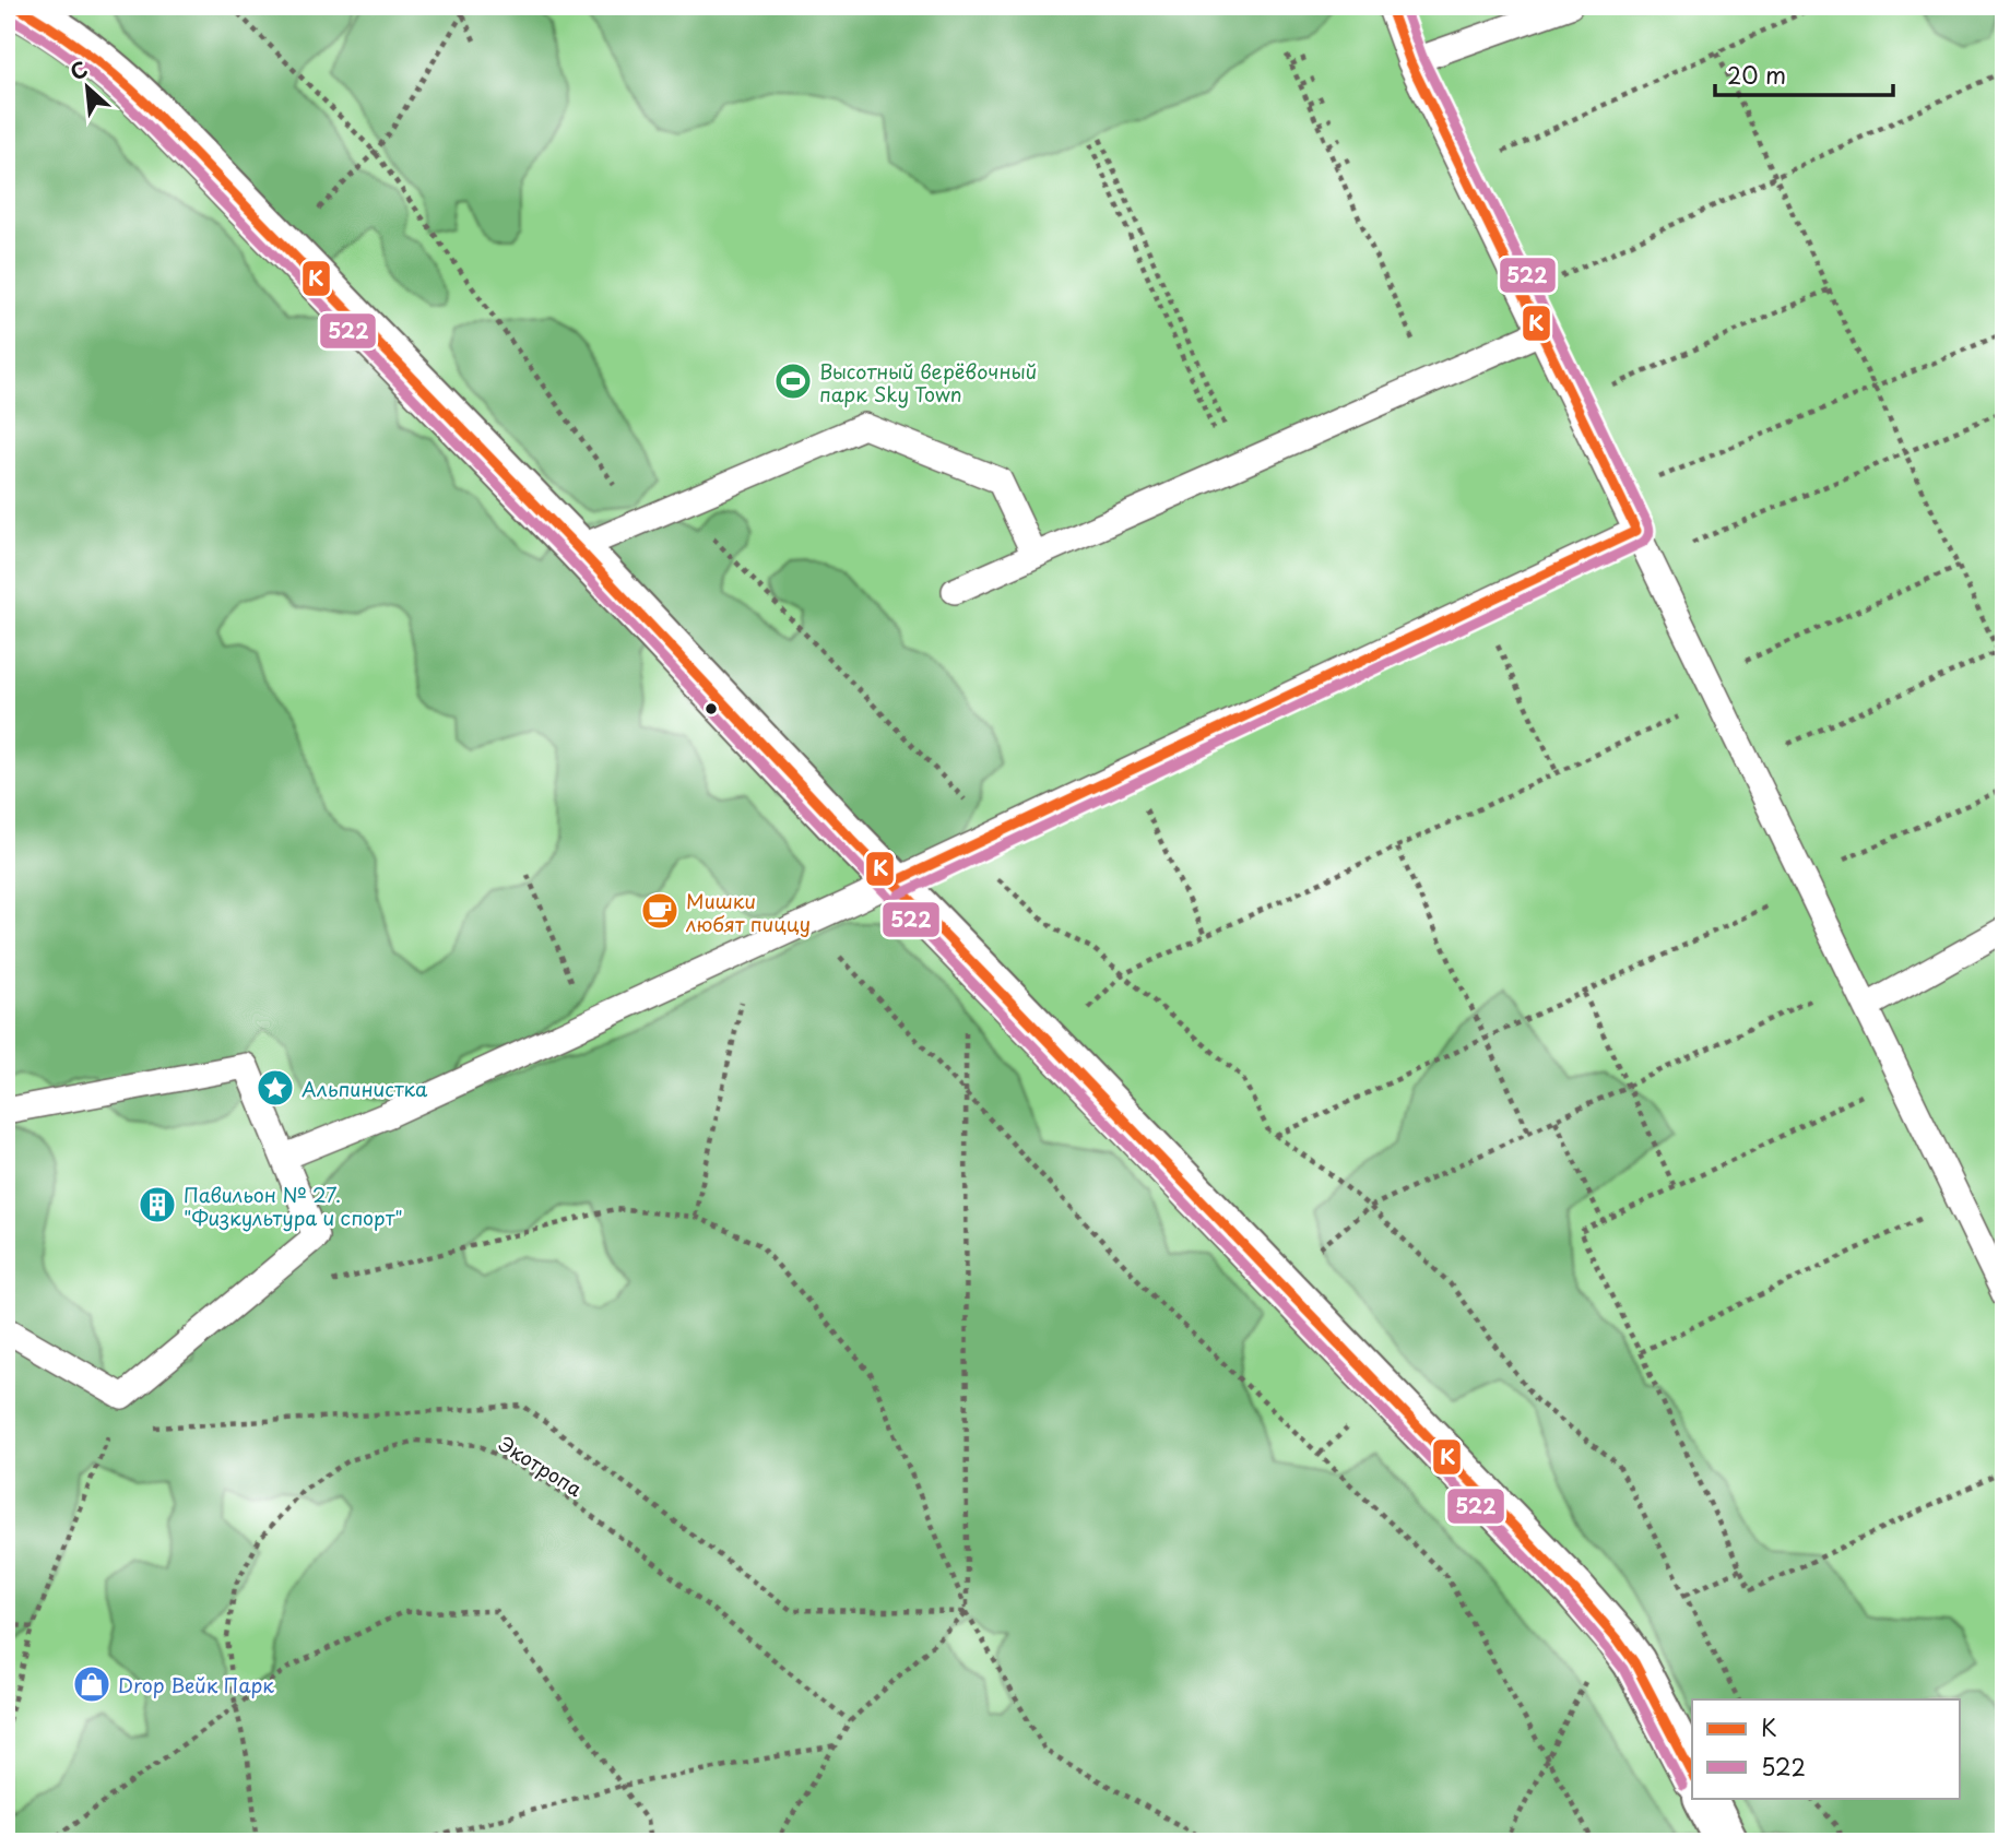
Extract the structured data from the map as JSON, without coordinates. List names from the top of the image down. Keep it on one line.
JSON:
{"streets":{"path":["Экотропа"]},"places":{"sports":["Высотный верёвочный парк Sky Town"],"cafe":["Мишки любят пиццу"],"place":["Альпинистка"],"building":["Павильон № 27. \"Физкультура и спорт\""],"shop":["Drop Вейк Парк"]},"lines":["transit line К","transit line 522"],"legend":["К","522"],"scale_bar":"20 m","north":"top left"}
